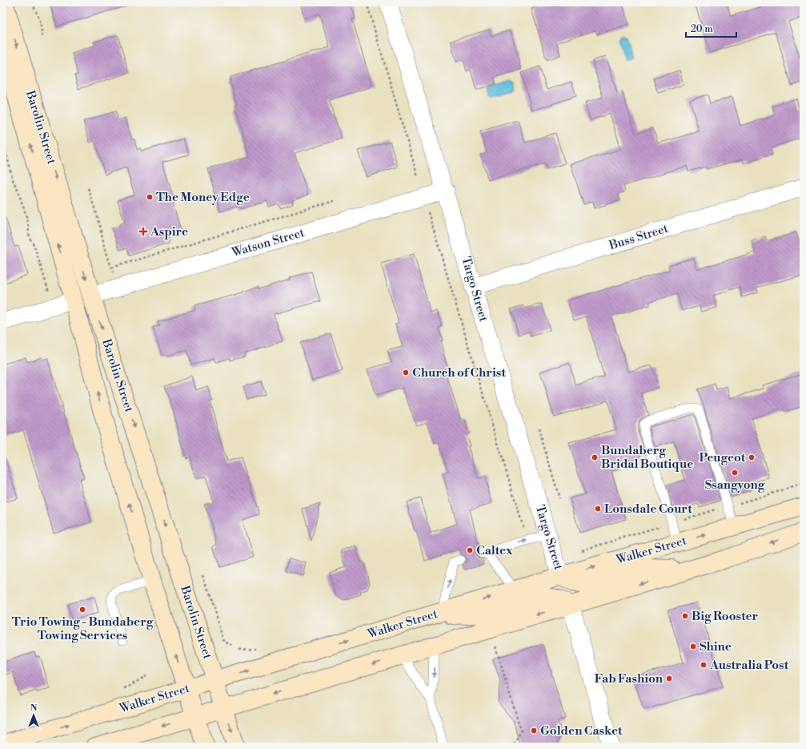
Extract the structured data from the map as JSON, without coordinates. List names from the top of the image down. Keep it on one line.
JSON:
{"streets":{"main road":["Barolin Street","Walker Street"],"street":["Buss Street","Watson Street","Targo Street"]},"crossings":[["Barolin Street","Watson Street"],["Barolin Street","Walker Street"],["Buss Street","Targo Street"],["Watson Street","Targo Street"],["Targo Street","Walker Street"]],"places":{"other":["The Money Edge","Church of Christ","Bundaberg Bridal Boutique","Peugeot","Ssangyong","Lonsdale Court","Caltex","Trio Towing - Bundaberg Towing Services","Big Rooster","Shine","Australia Post","Fab Fashion","Golden Casket"],"health":["Aspire"]},"scale_bar":"20 m","north":"top"}
